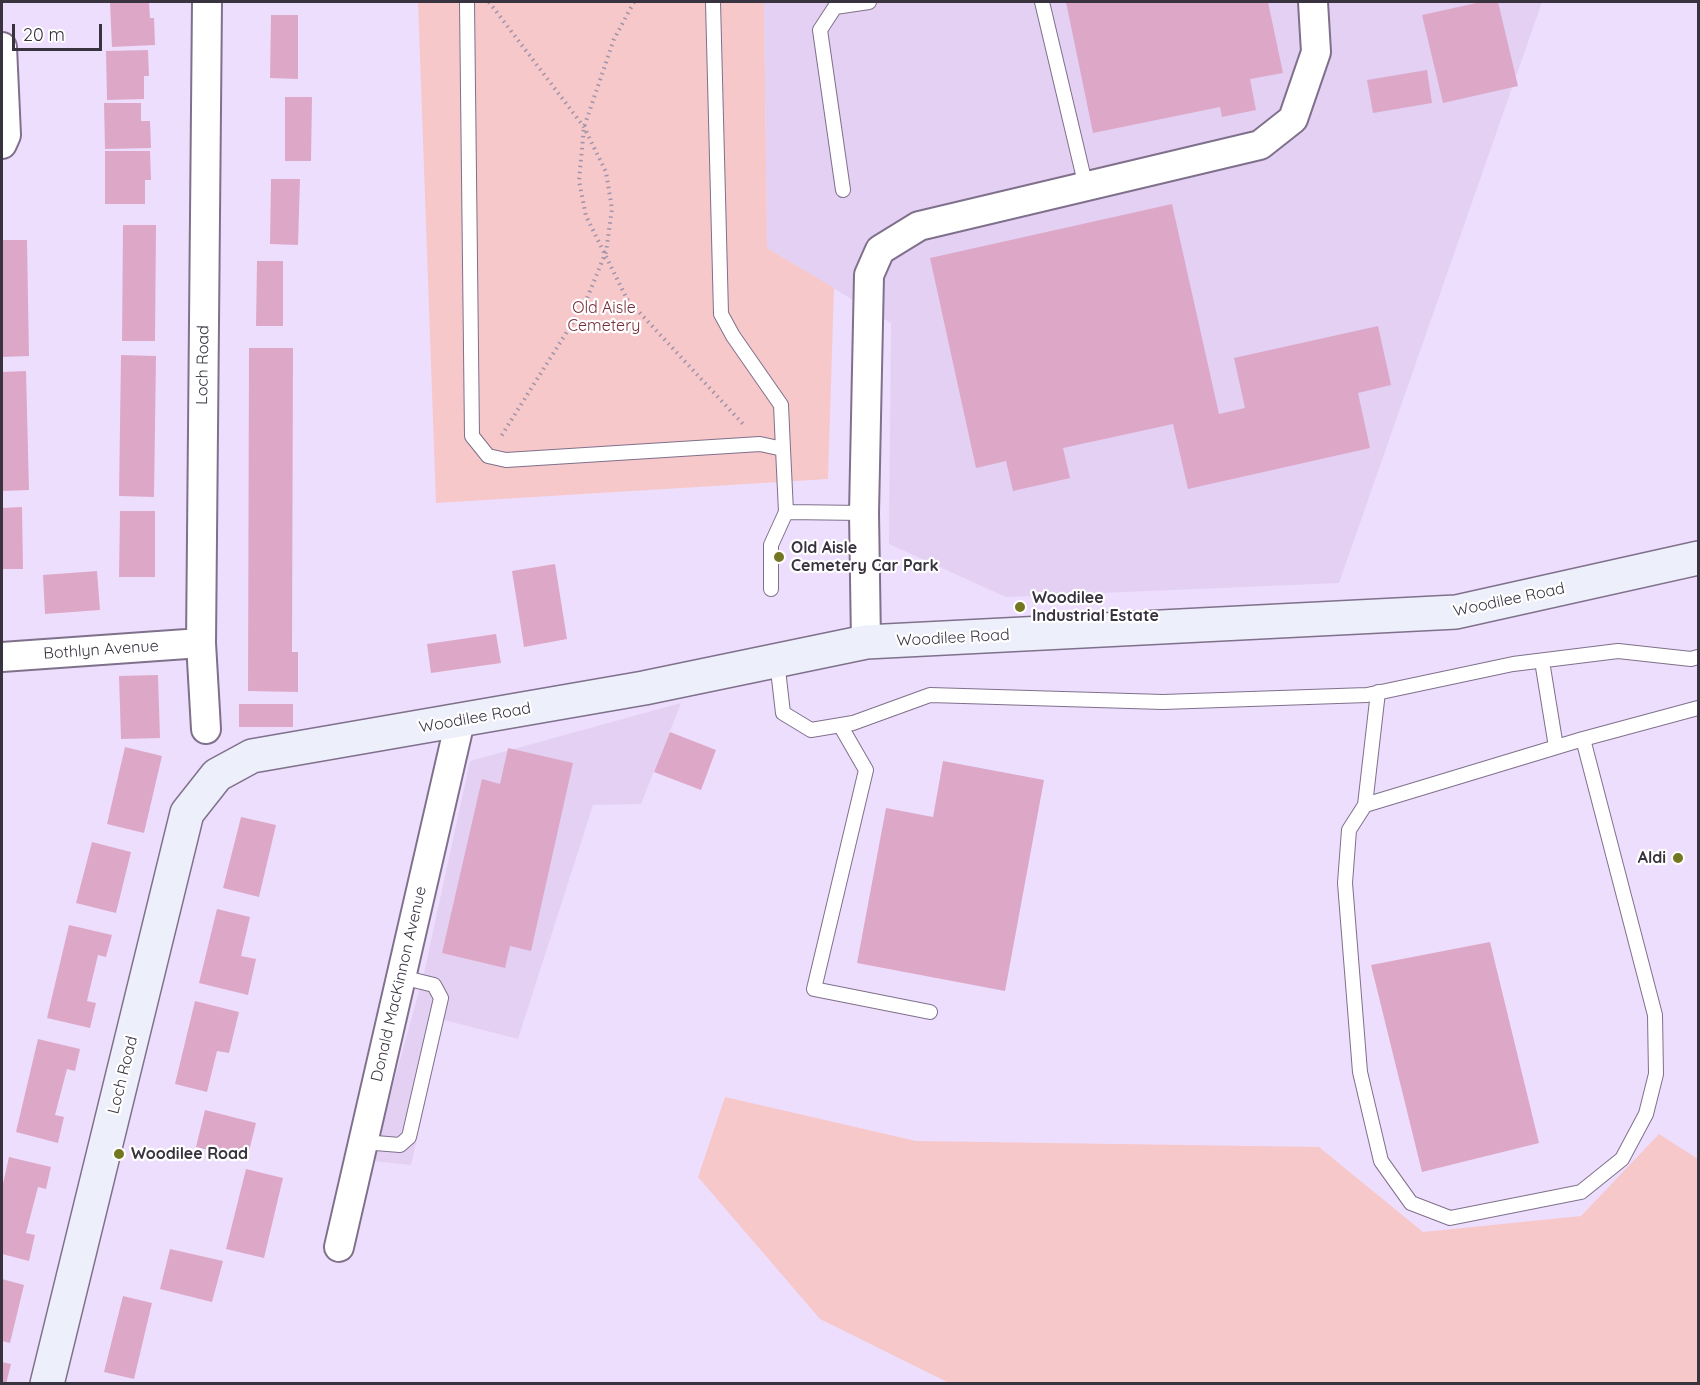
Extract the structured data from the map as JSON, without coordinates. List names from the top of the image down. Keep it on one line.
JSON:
{"streets":{"street":["Loch Road","Woodilee Road","Bothlyn Avenue","Donald MacKinnon Avenue"]},"crossings":[["Loch Road","Woodilee Road"],["Loch Road","Bothlyn Avenue"],["Woodilee Road","Donald MacKinnon Avenue"]],"parks":["Old Aisle Cemetery"],"places":["Old Aisle Cemetery Car Park","Woodilee Industrial Estate","Aldi","Woodilee Road"],"scale_bar":"20 m"}
